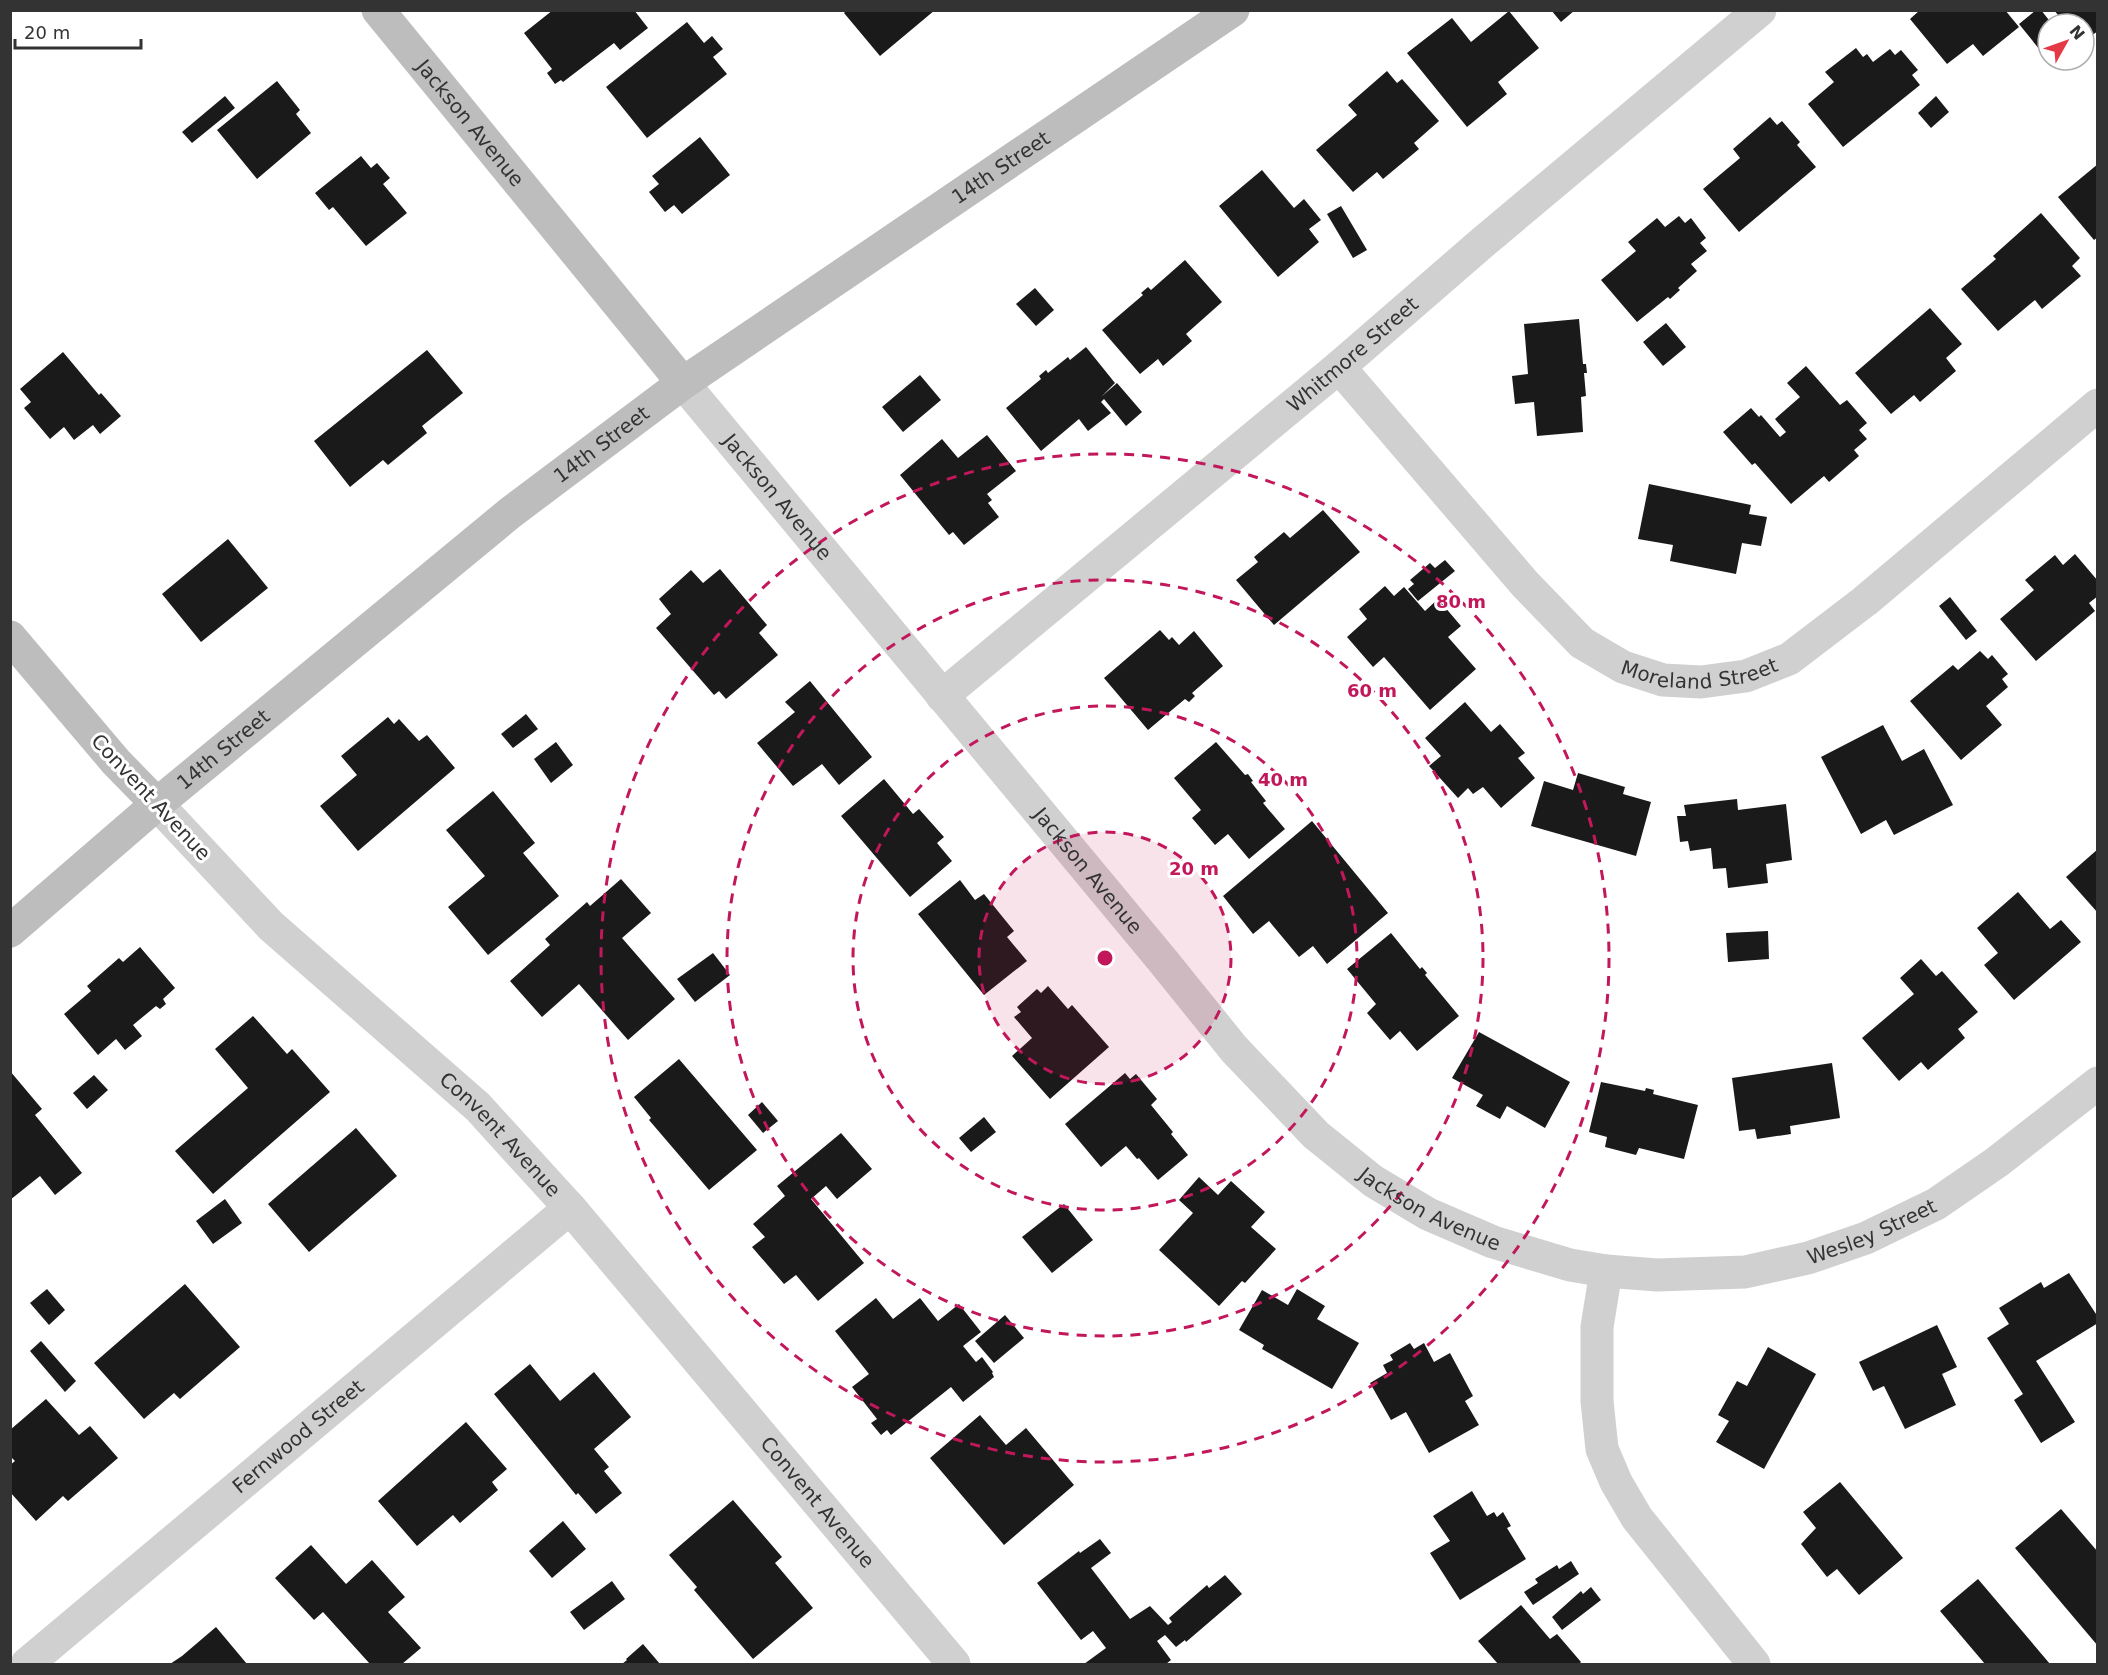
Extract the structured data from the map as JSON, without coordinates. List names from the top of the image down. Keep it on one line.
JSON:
{"streets":{"street":["Jackson Avenue","14th Street","Whitmore Street","Moreland Street","Convent Avenue","Wesley Street","Fernwood Street"]},"crossings":[["Jackson Avenue","14th Street"],["Jackson Avenue","Whitmore Street"],["Jackson Avenue","Wesley Street"],["14th Street","Convent Avenue"],["Whitmore Street","Moreland Street"],["Convent Avenue","Fernwood Street"]],"scale_bar":"20 m","north":"top right","rings":["80 m","60 m","40 m","20 m"]}
